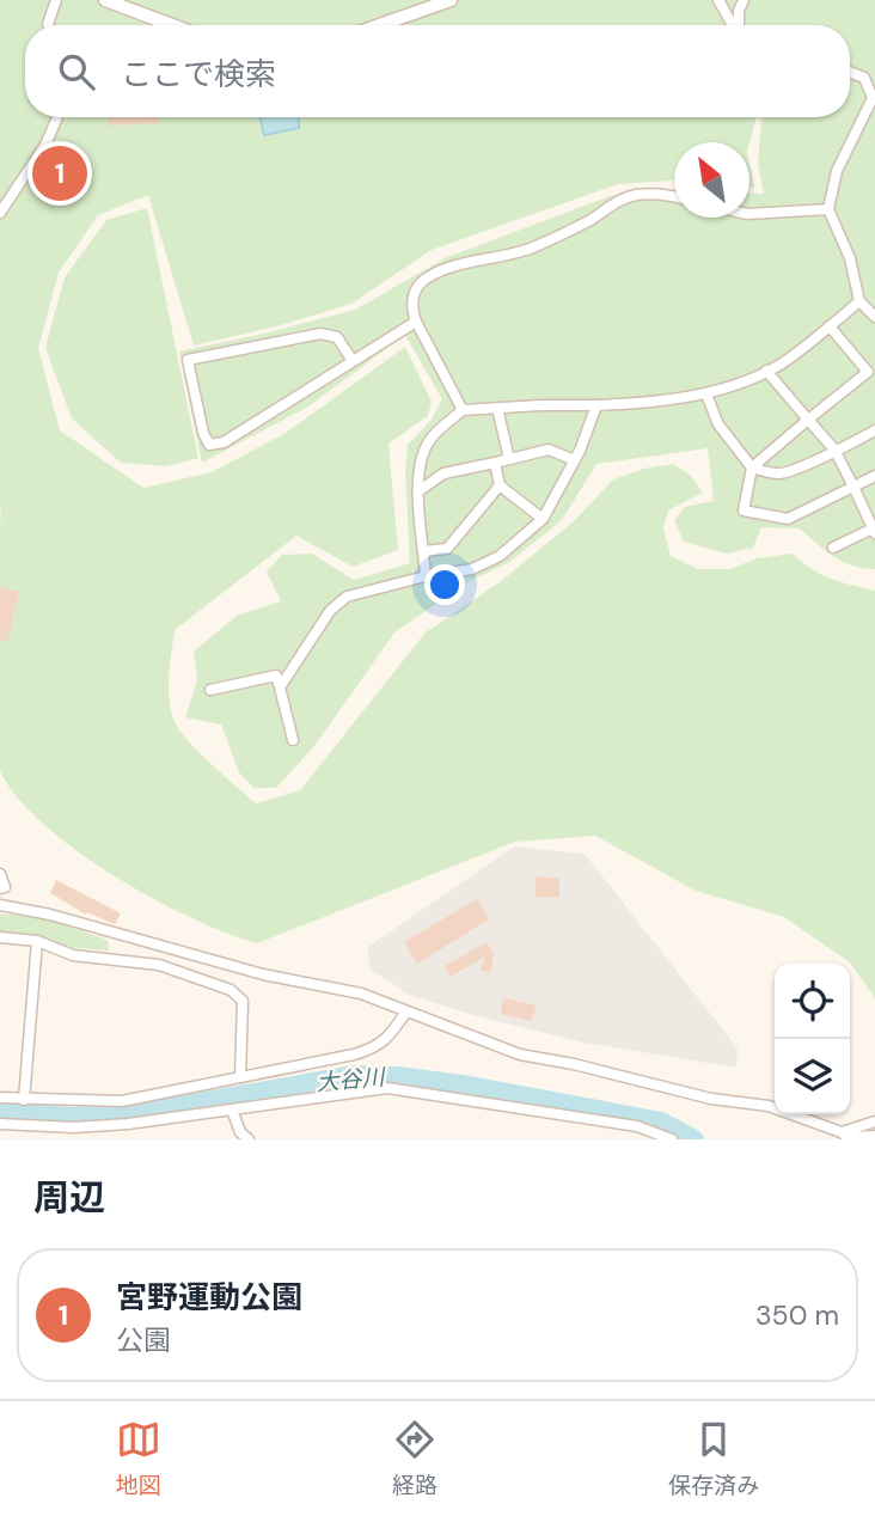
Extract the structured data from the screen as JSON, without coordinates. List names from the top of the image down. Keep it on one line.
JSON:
{"water":["大谷川"],"north":"top left","page":{"search":"ここで検索","pins":"1","heading":"周辺","list":[{"mark":"1","name":"宮野運動公園","note":"公園","value":"350 m"}],"nav":["地図","経路","保存済み"]}}
